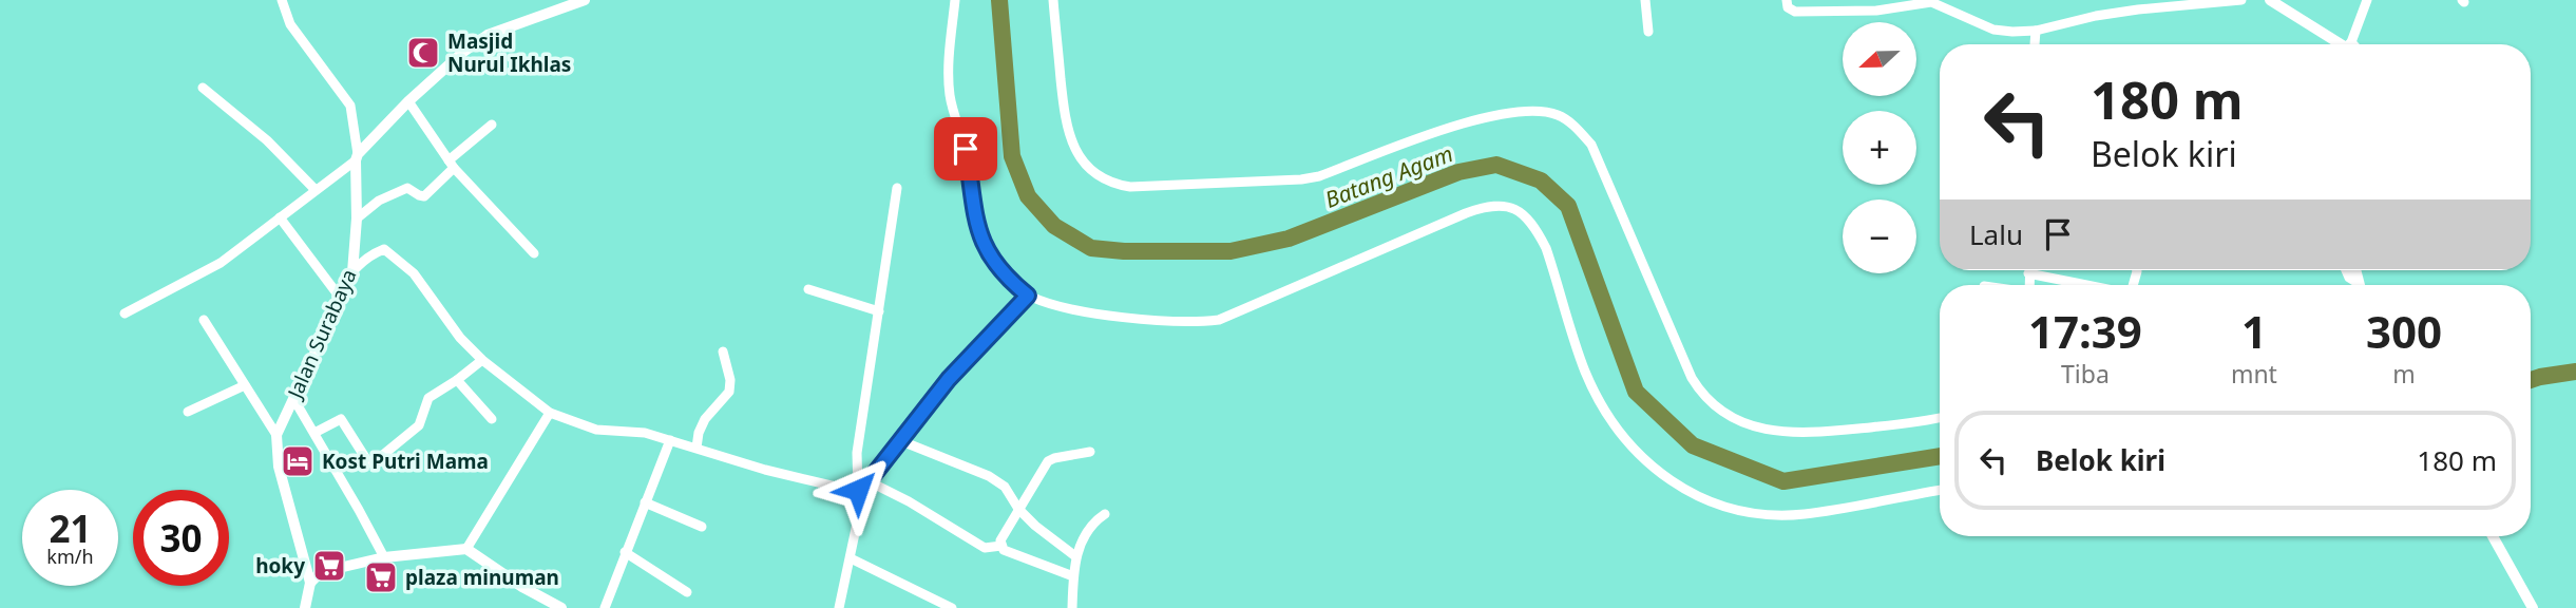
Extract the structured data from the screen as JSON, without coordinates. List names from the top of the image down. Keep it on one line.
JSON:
{"streets":{"street":["Jalan Surabaya"]},"water":["Batang Agam"],"places":{"mosque":["Masjid Nurul Ikhlas"],"hotel":["Kost Putri Mama"],"supermarket":["hoky","plaza minuman"]},"north":"left","page":{"map_buttons":["+","−"],"turn":["180 m","Belok kiri"],"then":"Lalu","eta":["17:39","Tiba","1","mnt","300","m"],"list":[{"name":"Belok kiri","value":"180 m"}],"speed":"21 km/h","limit":"30"}}
